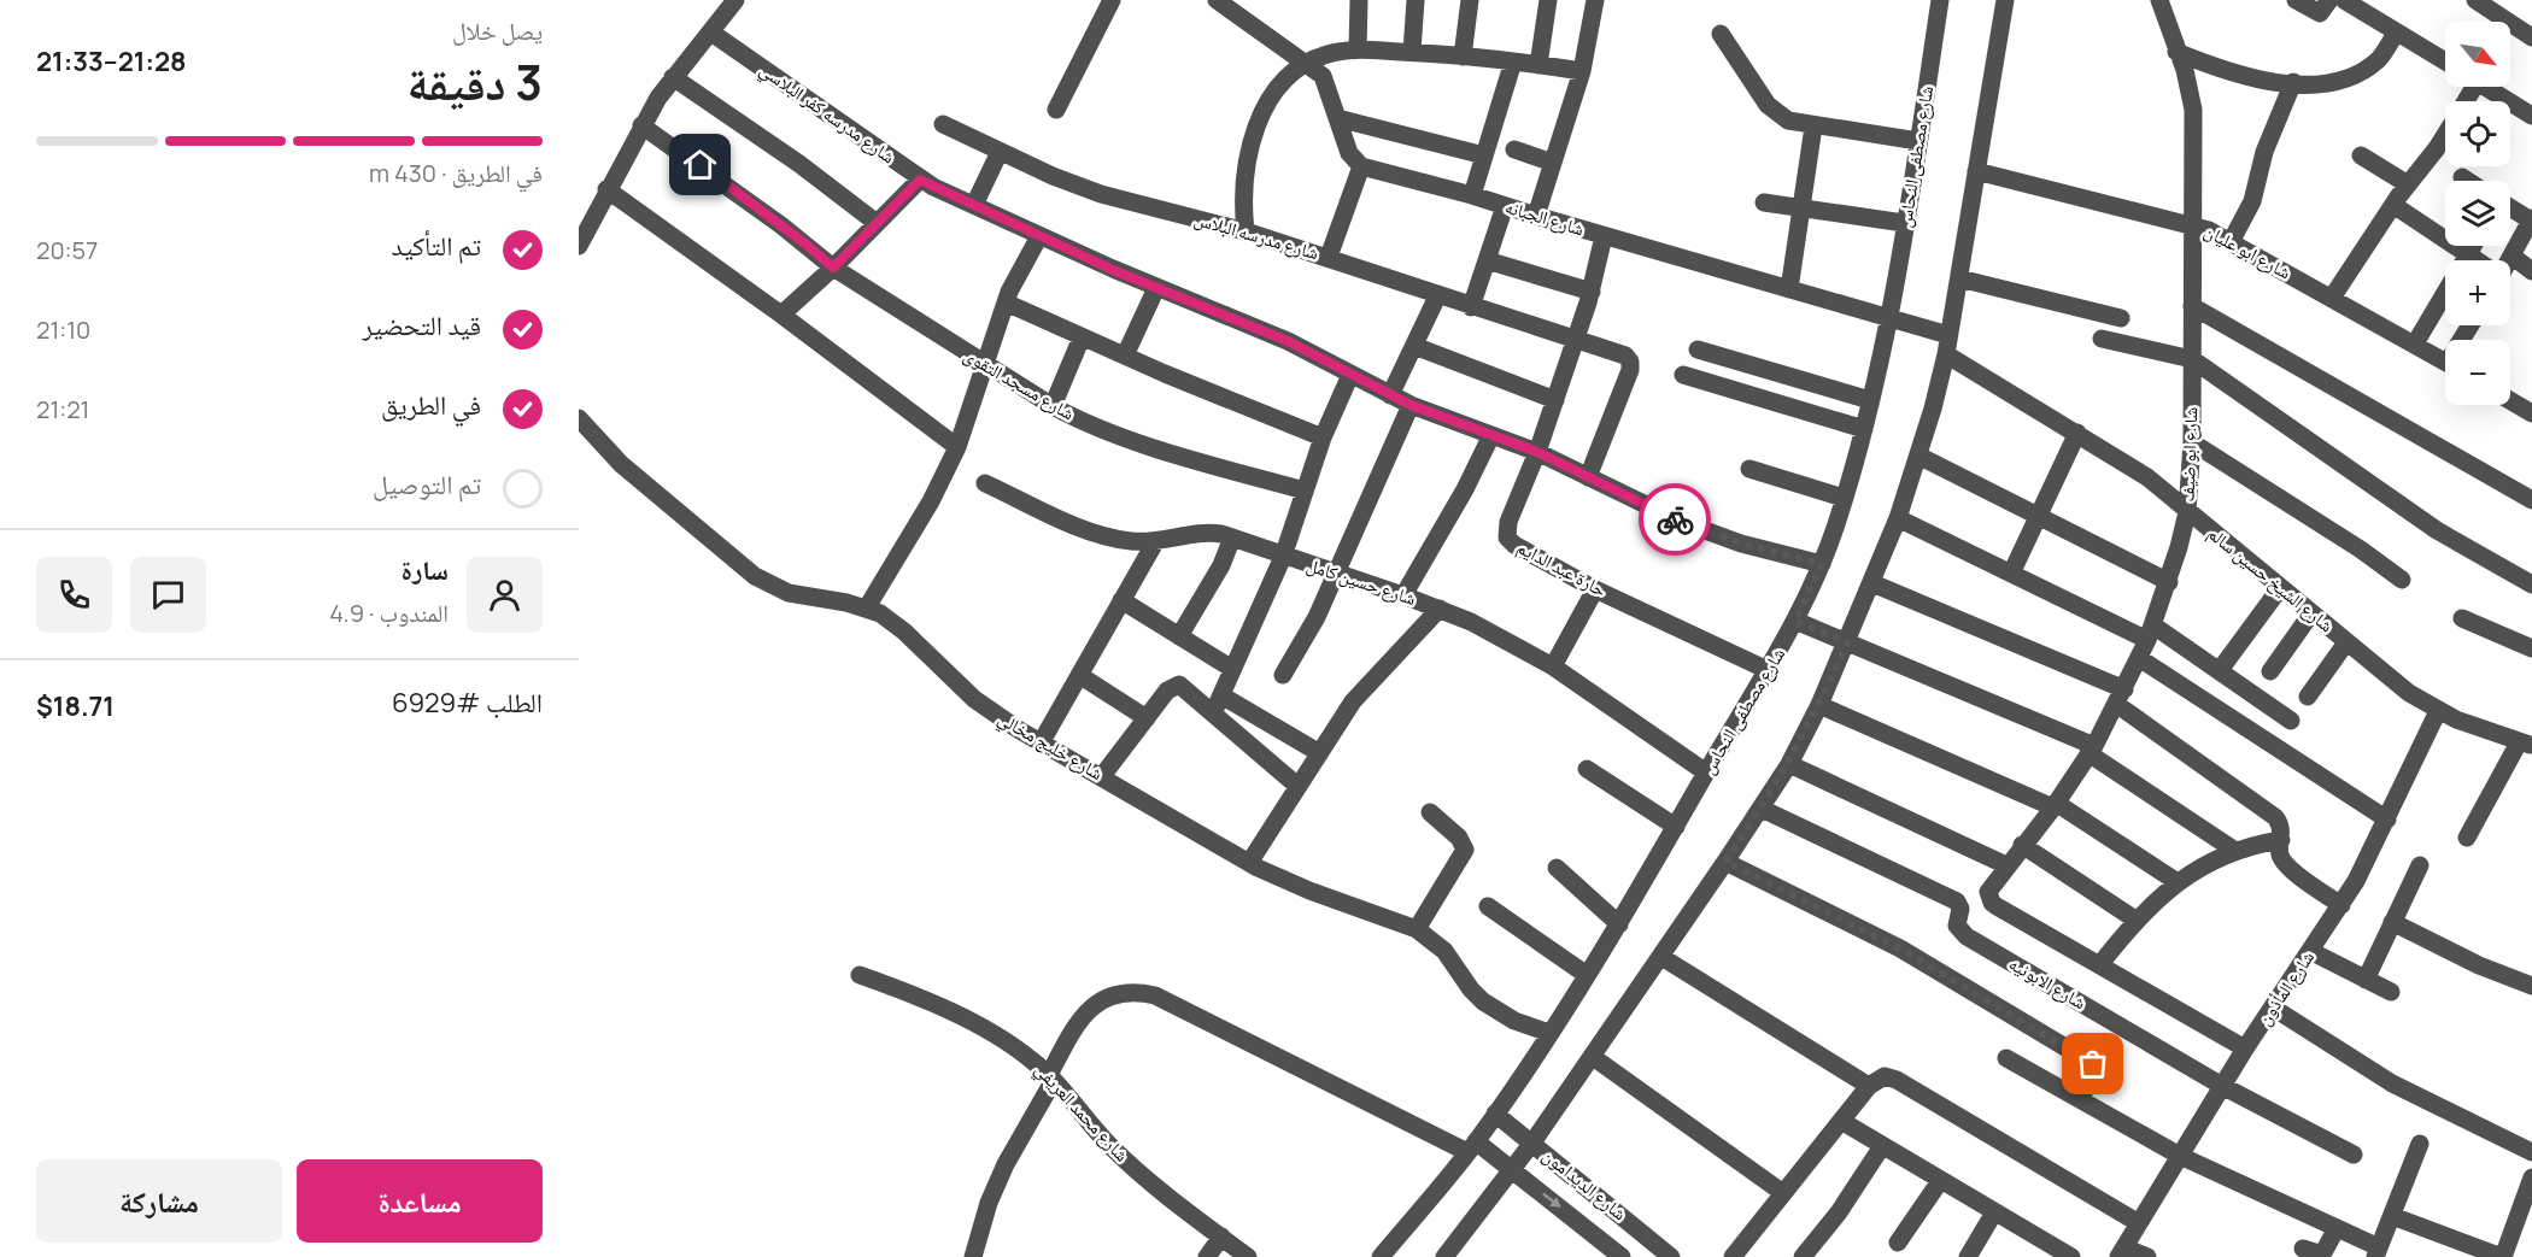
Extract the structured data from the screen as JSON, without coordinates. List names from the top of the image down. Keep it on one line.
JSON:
{"streets":{"street":["شارع مدرسه كفر البلاسي","شارع مصطفى النحاس","شارع الجبانه","شارع مدرسه البلاس","شارع ابو عليان","شارع مسجد التقوى","شارع ابو ضيف","حارة عبد الدايم","شارع الشيخ حسين سالم","شارع حسين كامل","شارع خليج مخالي","شارع الابونيه","شارع المأذون","شارع محمد العريفي","شارع الديدامون"]},"crossings":[["شارع مدرسه كفر البلاسي","شارع مصطفى النحاس"],["شارع مدرسه كفر البلاسي","شارع مدرسه البلاس"],["شارع مدرسه كفر البلاسي","حارة عبد الدايم"],["شارع مصطفى النحاس","شارع الجبانه"],["شارع مصطفى النحاس","حارة عبد الدايم"],["شارع مصطفى النحاس","شارع حسين كامل"],["شارع مصطفى النحاس","شارع خليج مخالي"],["شارع مصطفى النحاس","شارع الديدامون"],["شارع الجبانه","حارة عبد الدايم"],["شارع مدرسه البلاس","حارة عبد الدايم"],["شارع ابو عليان","شارع ابو ضيف"],["شارع ابو ضيف","شارع الشيخ حسين سالم"],["شارع الشيخ حسين سالم","شارع المأذون"],["شارع الابونيه","شارع المأذون"],["شارع محمد العريفي","شارع الديدامون"]],"north":"bottom right","page":{"heading":["3 دقيقة","يصل خلال","21:28–21:33"],"panel":["سارة","المندوب · 4.9","الطلب #6929","$18.71"],"map_buttons":["+","−"],"bar":"في الطريق · 430 m","list":[["تم التأكيد","20:57"],["قيد التحضير","21:10"],["في الطريق","21:21"],"تم التوصيل"],"buttons":["مساعدة","مشاركة"]}}
